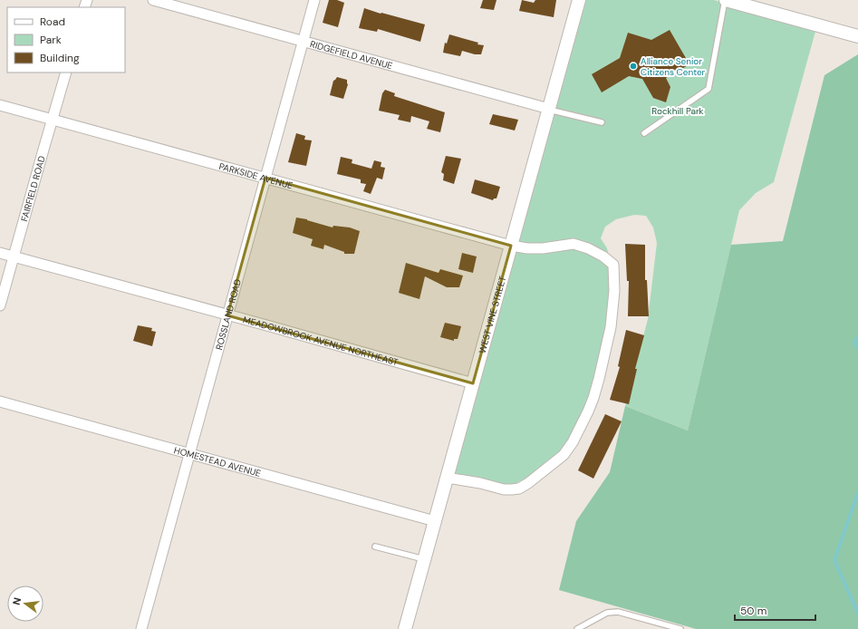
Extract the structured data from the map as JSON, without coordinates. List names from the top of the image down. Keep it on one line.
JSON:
{"streets":{"street":["RIDGEFIELD AVENUE","PARKSIDE AVENUE","FAIRFIELD ROAD","ROSSLAND ROAD","WEST VINE STREET","MEADOWBROOK AVENUE NORTHEAST","HOMESTEAD AVENUE"]},"crossings":[["RIDGEFIELD AVENUE","ROSSLAND ROAD"],["RIDGEFIELD AVENUE","WEST VINE STREET"],["PARKSIDE AVENUE","FAIRFIELD ROAD"],["PARKSIDE AVENUE","ROSSLAND ROAD"],["PARKSIDE AVENUE","WEST VINE STREET"],["FAIRFIELD ROAD","MEADOWBROOK AVENUE NORTHEAST"],["ROSSLAND ROAD","MEADOWBROOK AVENUE NORTHEAST"],["ROSSLAND ROAD","HOMESTEAD AVENUE"],["WEST VINE STREET","MEADOWBROOK AVENUE NORTHEAST"],["WEST VINE STREET","HOMESTEAD AVENUE"]],"parks":["Rockhill Park"],"places":["Alliance Senior Citizens Center"],"legend":["Road","Park","Building"],"scale_bar":"50 m","north":"left"}
